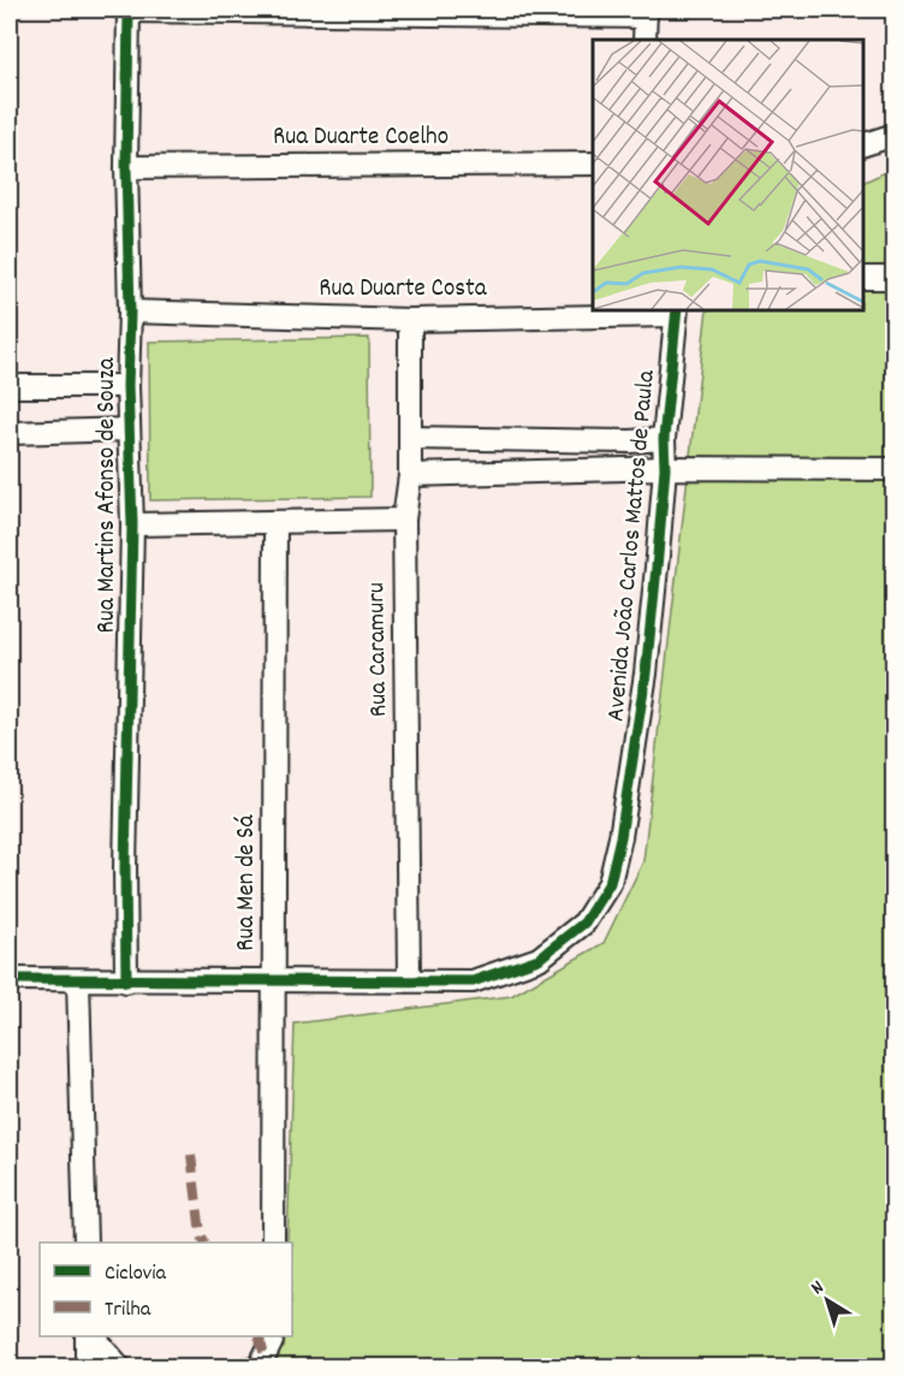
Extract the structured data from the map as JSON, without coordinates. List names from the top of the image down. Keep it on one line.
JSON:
{"streets":{"street":["Rua Duarte Coelho","Rua Duarte Costa","Rua Martins Afonso de Souza","Avenida João Carlos Mattos de Paula","Rua Caramuru","Rua Men de Sá"]},"crossings":[["Rua Duarte Coelho","Rua Martins Afonso de Souza"],["Rua Duarte Costa","Rua Martins Afonso de Souza"],["Rua Duarte Costa","Avenida João Carlos Mattos de Paula"],["Rua Duarte Costa","Rua Caramuru"],["Rua Martins Afonso de Souza","Avenida João Carlos Mattos de Paula"],["Avenida João Carlos Mattos de Paula","Rua Caramuru"],["Avenida João Carlos Mattos de Paula","Rua Men de Sá"]],"legend":["Ciclovia","Trilha"],"north":"top left"}
